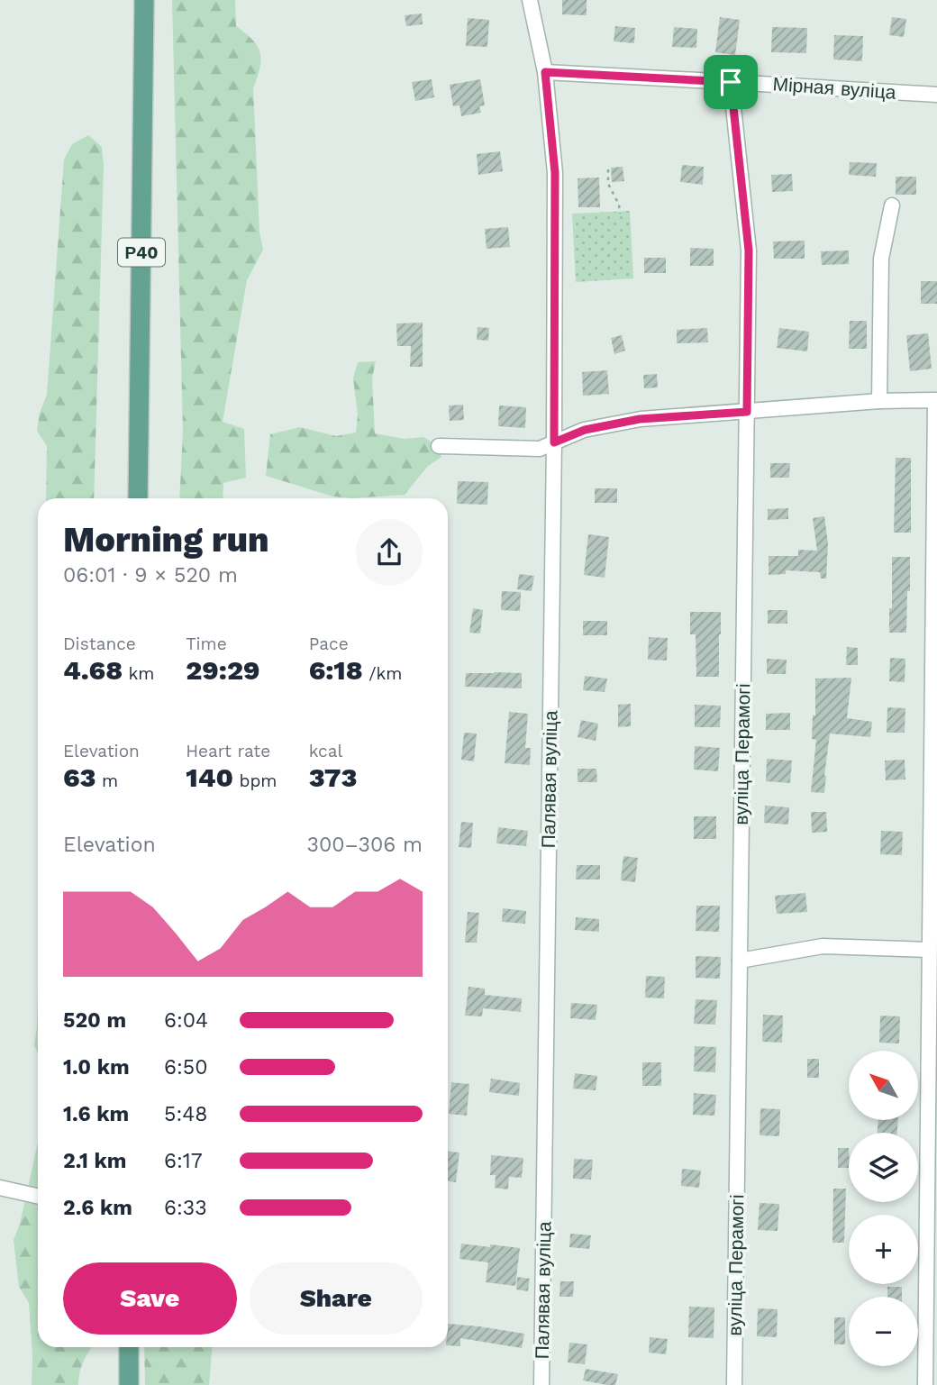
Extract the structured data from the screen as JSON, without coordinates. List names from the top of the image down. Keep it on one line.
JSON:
{"streets":{"main road":["Р40"],"street":["Мірная вуліца","вуліца Перамогі","Палявая вуліца"]},"crossings":[["Мірная вуліца","вуліца Перамогі"],["Мірная вуліца","Палявая вуліца"]],"north":"top left","page":{"heading":["Morning run","06:01 · 9 × 520 m"],"stats":[["Distance","4.68 km"],["Time","29:29"],["Pace","6:18 /km"],["Elevation","63 m"],["Heart rate","140 bpm"],["kcal","373"]],"chart":["Elevation","300–306 m"],"list":[{"name":"520 m","note":"6:04"},{"name":"1.0 km","note":"6:50"},{"name":"1.6 km","note":"5:48"},{"name":"2.1 km","note":"6:17"},{"name":"2.6 km","note":"6:33"}],"map_buttons":["+","−"],"buttons":["Save","Share"]}}
